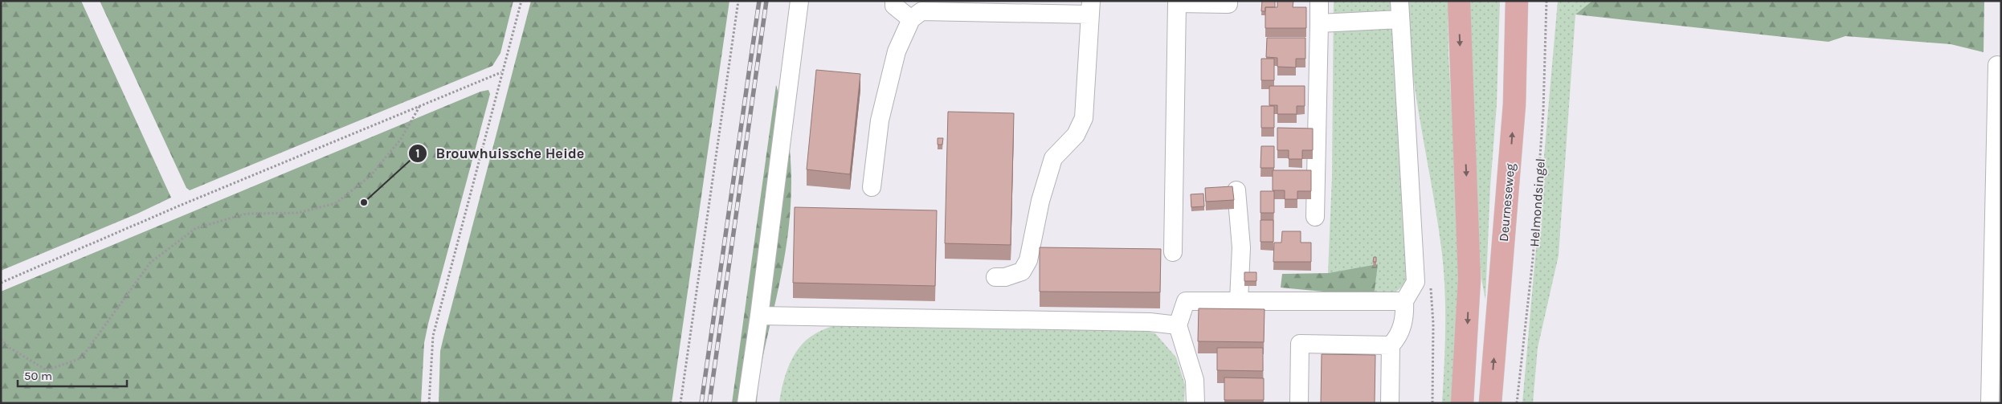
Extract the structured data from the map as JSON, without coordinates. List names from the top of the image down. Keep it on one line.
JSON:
{"streets":{"main road":["Deurneseweg"],"path":["Helmondsingel"]},"places":["Brouwhuissche Heide"],"scale_bar":"50 m"}
